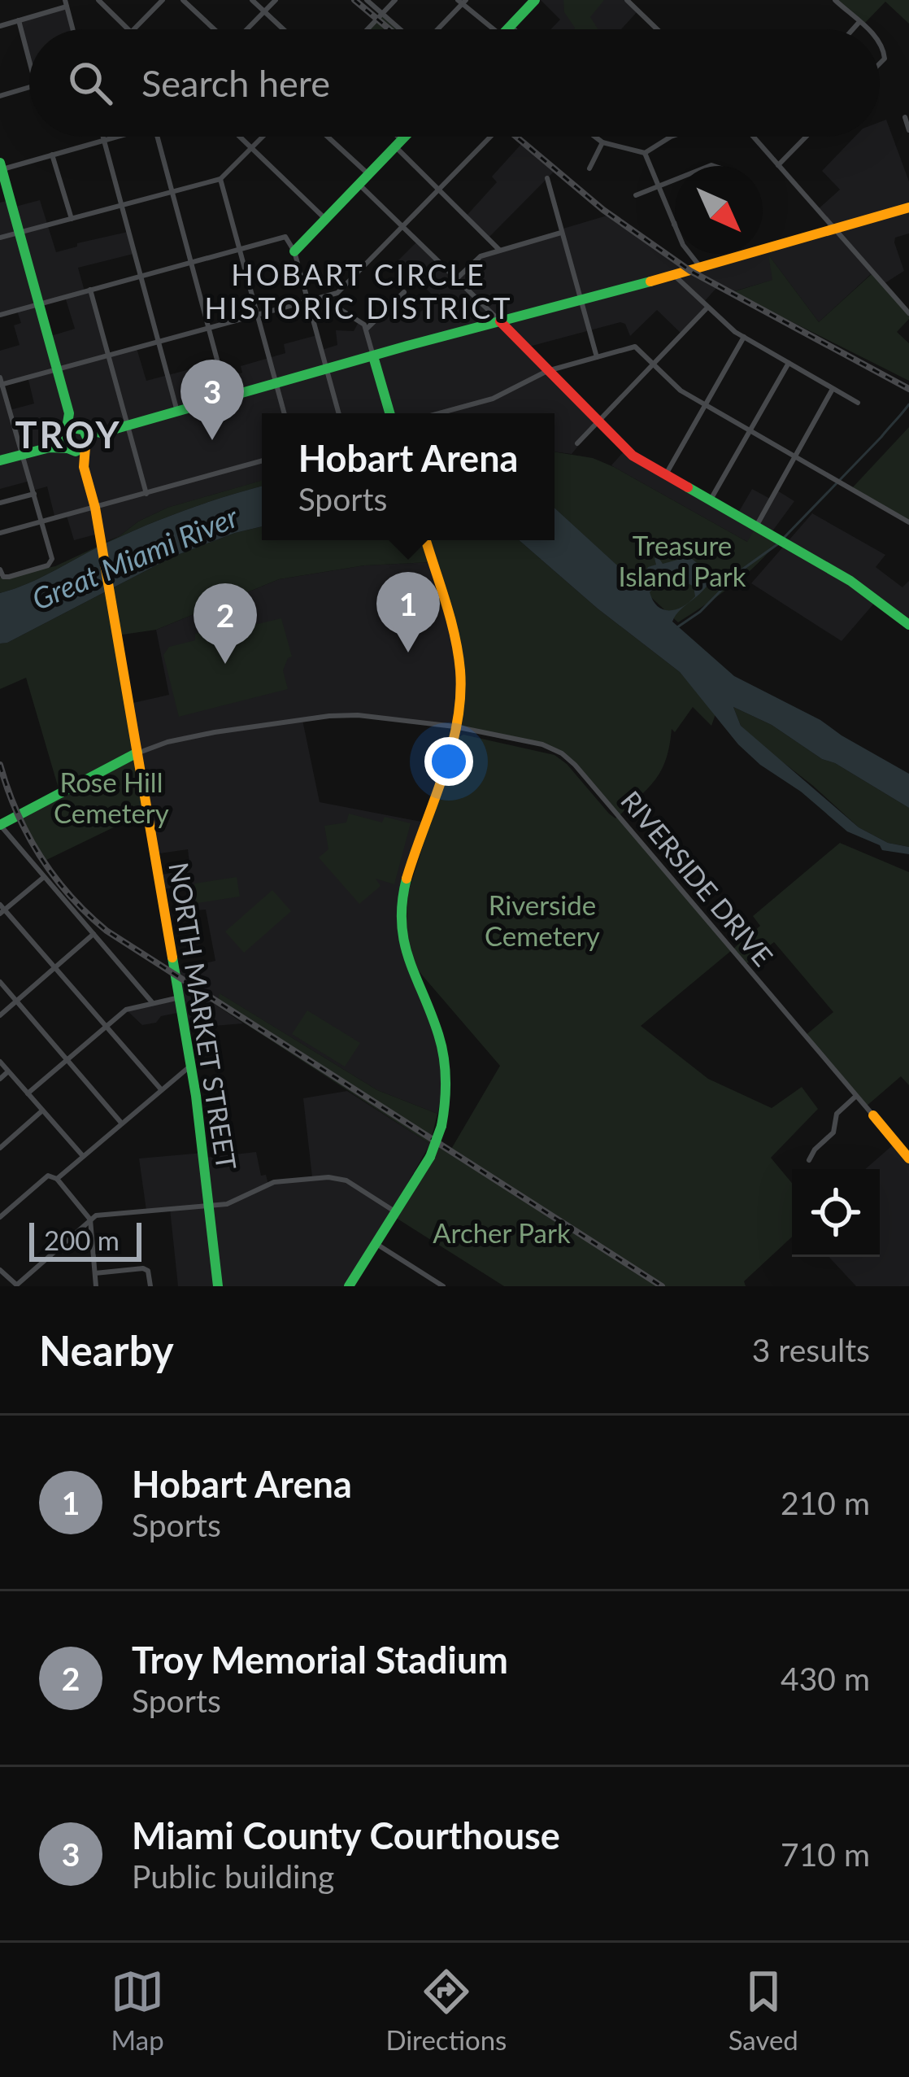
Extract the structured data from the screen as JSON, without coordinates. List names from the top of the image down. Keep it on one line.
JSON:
{"streets":{"main road":["NORTH MARKET STREET"],"street":["RIVERSIDE DRIVE"]},"crossings":[["RIVERSIDE DRIVE","NORTH MARKET STREET"]],"districts":["HOBART CIRCLE HISTORIC DISTRICT","TROY"],"water":["Great Miami River"],"parks":["Treasure Island Park","Rose Hill Cemetery","Riverside Cemetery","Archer Park"],"scale_bar":"200 m","north":"bottom right","page":{"search":"Search here","pins":["3","1","2"],"popup":["Hobart Arena","Sports"],"scale":"200 m","heading":["Nearby","3 results"],"list":[{"mark":"1","name":"Hobart Arena","note":"Sports","value":"210 m"},{"mark":"2","name":"Troy Memorial Stadium","note":"Sports","value":"430 m"},{"mark":"3","name":"Miami County Courthouse","note":"Public building","value":"710 m"}],"nav":["Map","Directions","Saved"]}}
